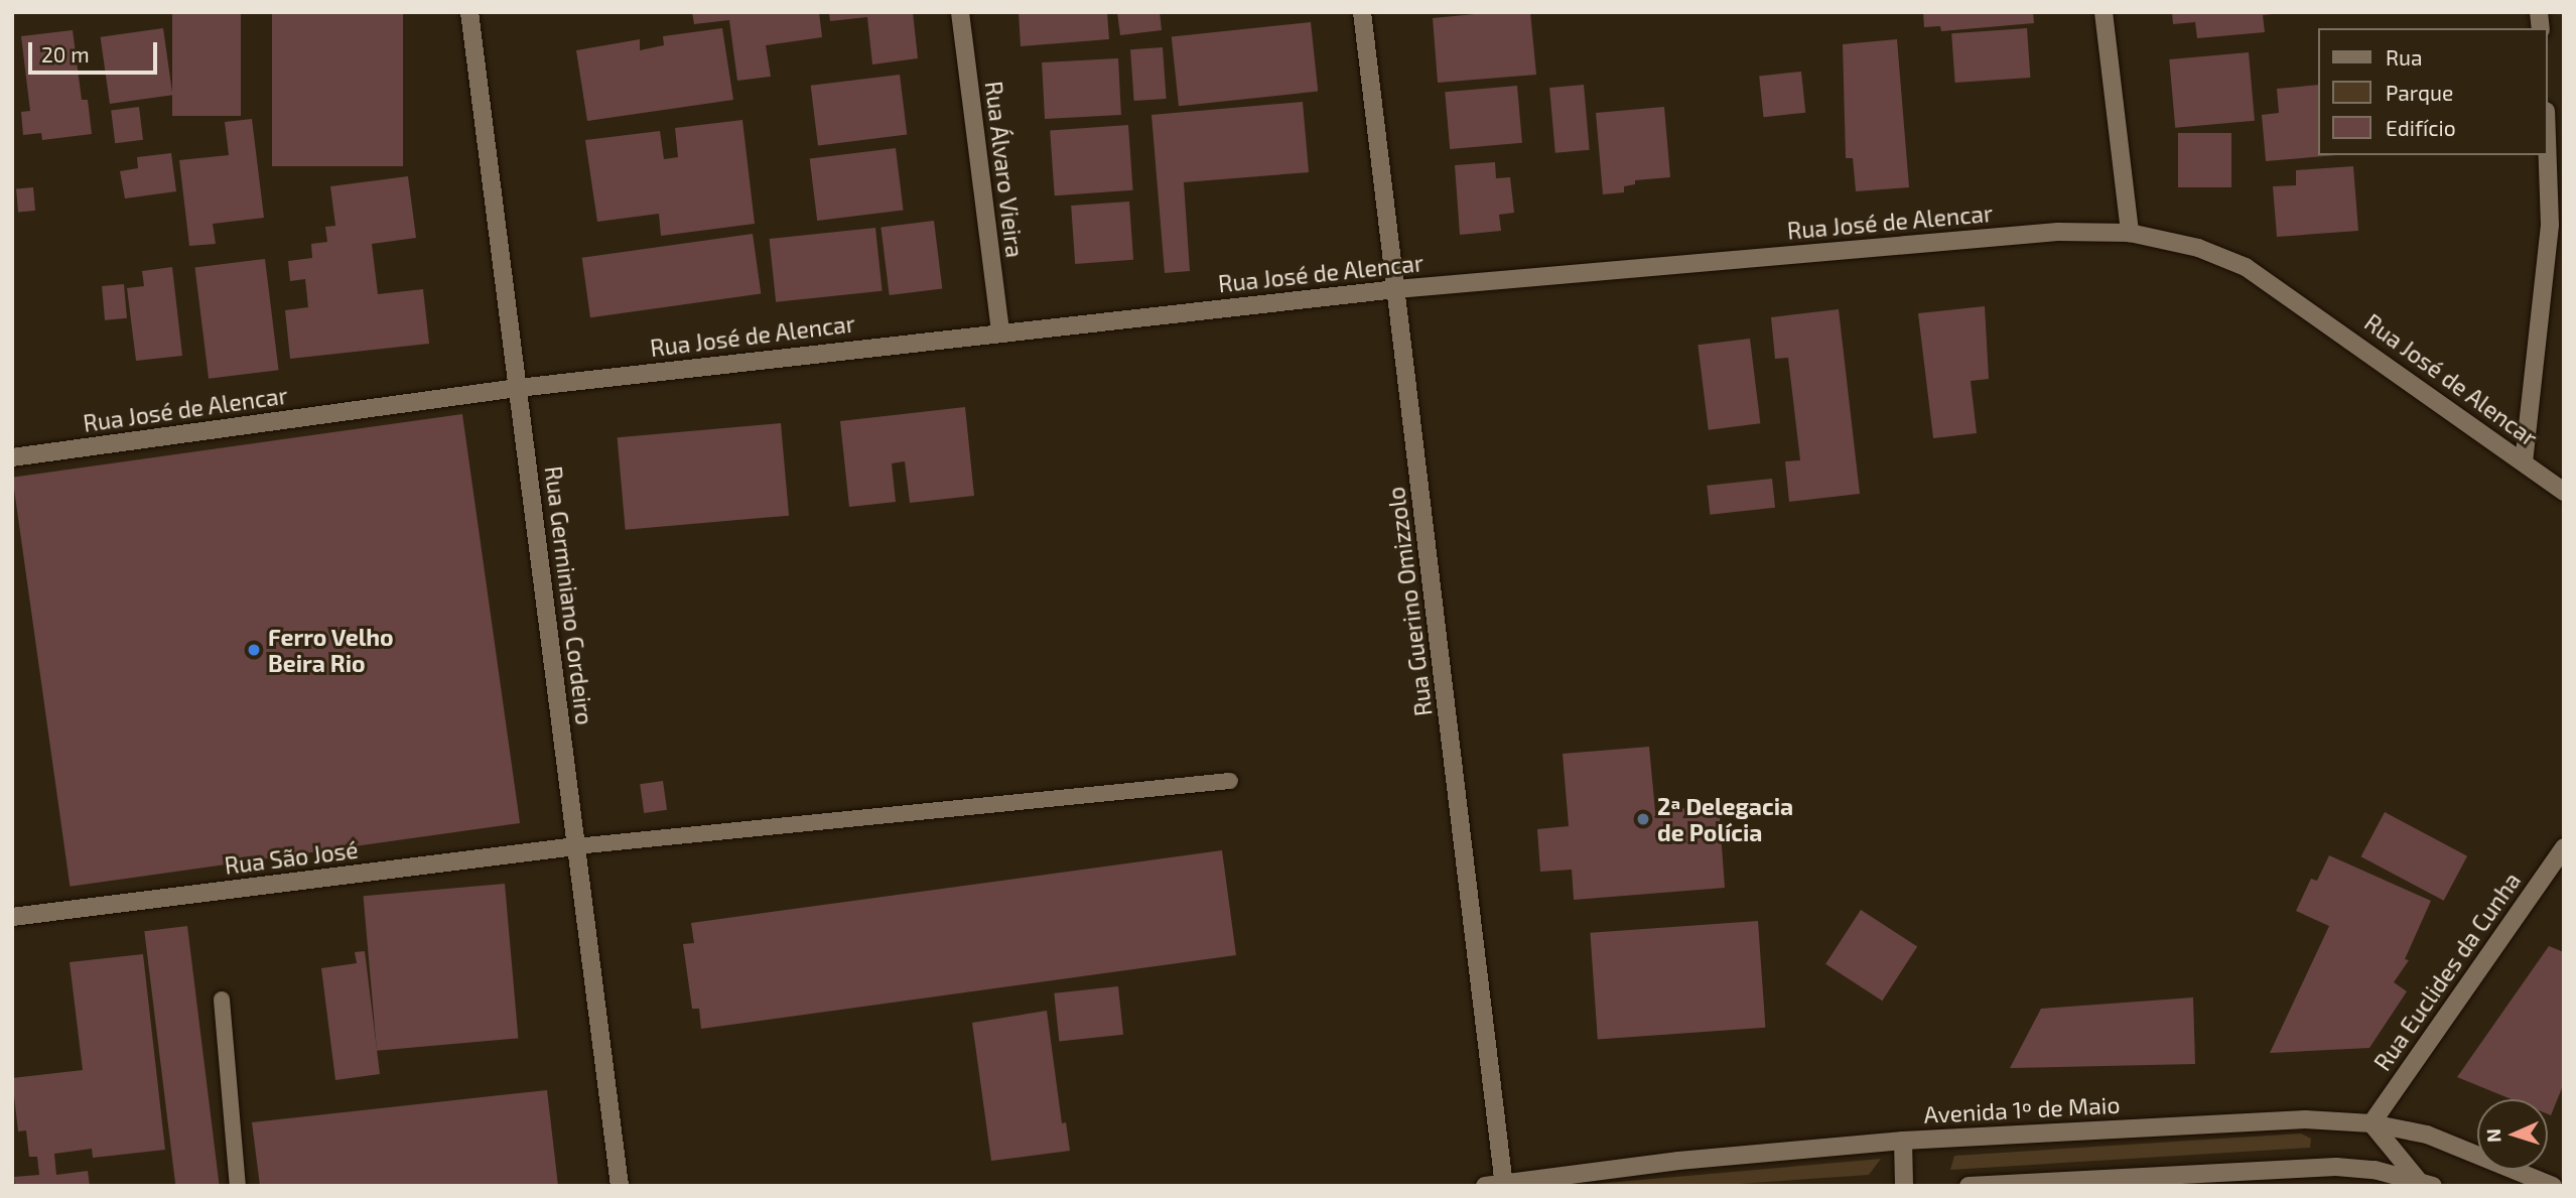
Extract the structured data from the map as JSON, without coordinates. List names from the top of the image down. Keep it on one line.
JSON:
{"streets":{"street":["Rua Álvaro Vieira","Rua José de Alencar","Rua Germiniano Cordeiro","Rua Guerino Omizzolo","Rua São José","Rua Euclides da Cunha","Avenida 1º de Maio"]},"crossings":[["Rua Álvaro Vieira","Rua José de Alencar"],["Rua José de Alencar","Rua Germiniano Cordeiro"],["Rua José de Alencar","Rua Guerino Omizzolo"],["Rua Germiniano Cordeiro","Rua São José"],["Rua Guerino Omizzolo","Avenida 1º de Maio"],["Rua Euclides da Cunha","Avenida 1º de Maio"]],"places":["Ferro Velho Beira Rio","2ª Delegacia de Polícia"],"legend":["Rua","Parque","Edifício"],"scale_bar":"20 m","north":"left"}
